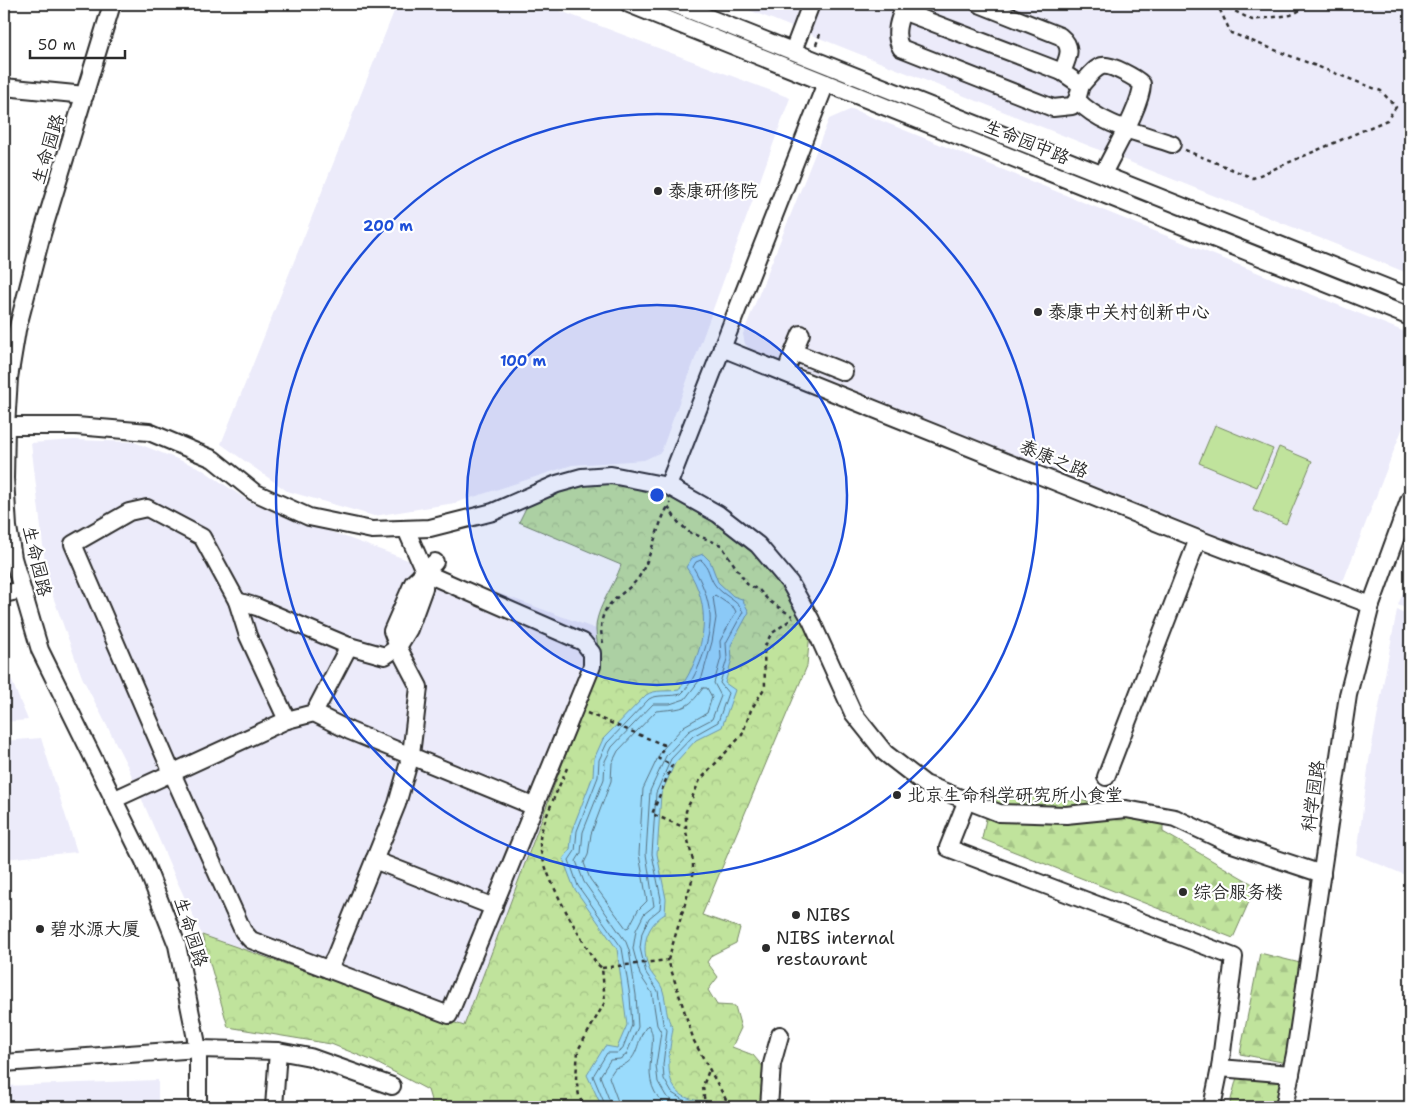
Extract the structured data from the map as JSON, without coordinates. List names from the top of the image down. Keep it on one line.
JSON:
{"streets":{"street":["生命园中路","生命园路","泰康之路","科学园路"]},"crossings":[["泰康之路","科学园路"]],"places":["泰康研修院","泰康中关村创新中心","北京生命科学研究所小食堂","综合服务楼","NIBS","碧水源大厦","NIBS internal restaurant"],"scale_bar":"50 m","rings":["200 m","100 m"]}
